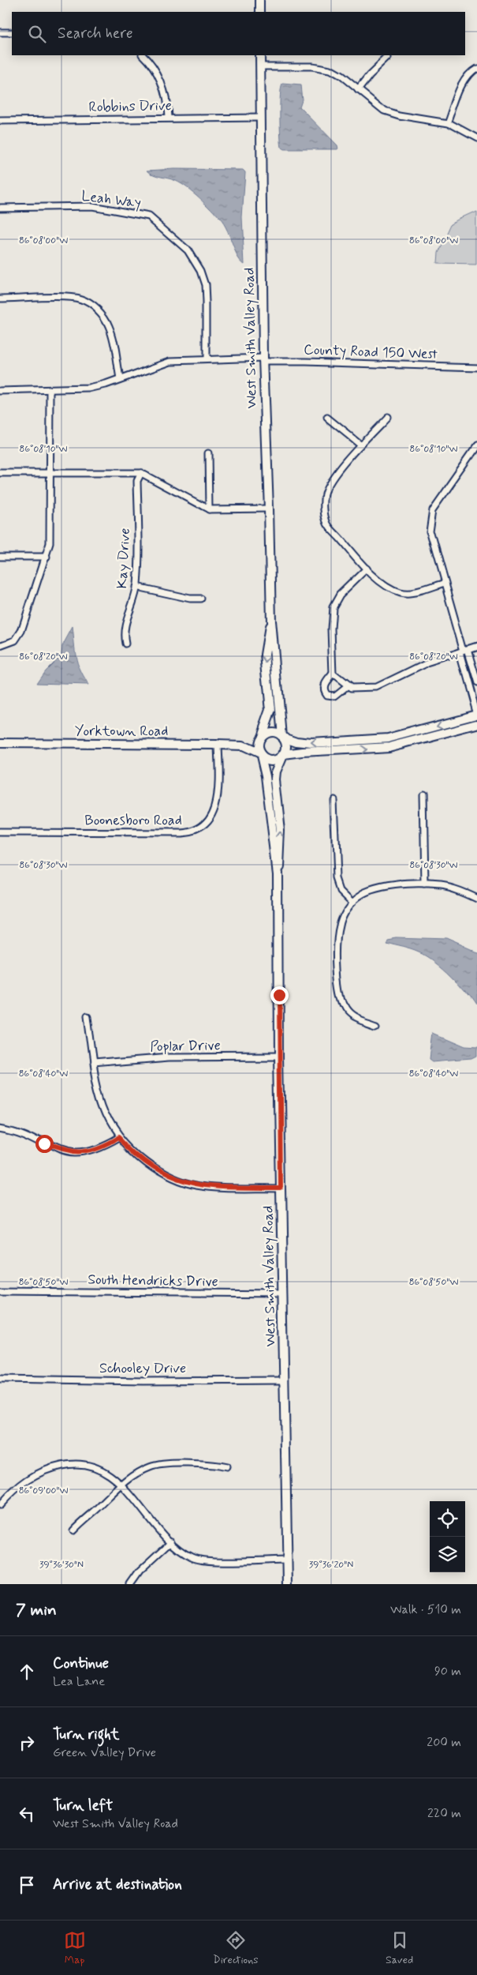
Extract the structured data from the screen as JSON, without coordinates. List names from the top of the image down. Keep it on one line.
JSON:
{"streets":{"main road":["West Smith Valley Road","Yorktown Road"],"street":["Robbins Drive","Leah Way","County Road 150 West","Kay Drive","Boonesboro Road","Poplar Drive","South Hendricks Drive","Schooley Drive"]},"crossings":[["Robbins Drive","West Smith Valley Road"],["Leah Way","County Road 150 West"],["West Smith Valley Road","County Road 150 West"],["West Smith Valley Road","Yorktown Road"],["West Smith Valley Road","Poplar Drive"],["West Smith Valley Road","South Hendricks Drive"],["West Smith Valley Road","Schooley Drive"],["Yorktown Road","Boonesboro Road"]],"page":{"search":"Search here","heading":["7 min","Walk · 510 m"],"list":[["Continue","Lea Lane","90 m"],["Turn right","Green Valley Drive","200 m"],["Turn left","West Smith Valley Road","220 m"],"Arrive at destination"],"nav":["Map","Directions","Saved"]},"coordinates":["86°08'00\"W","86°08'10\"W","86°08'20\"W","86°08'30\"W","86°08'40\"W","86°08'50\"W","86°09'00\"W","39°36'30\"N","39°36'20\"N"]}
